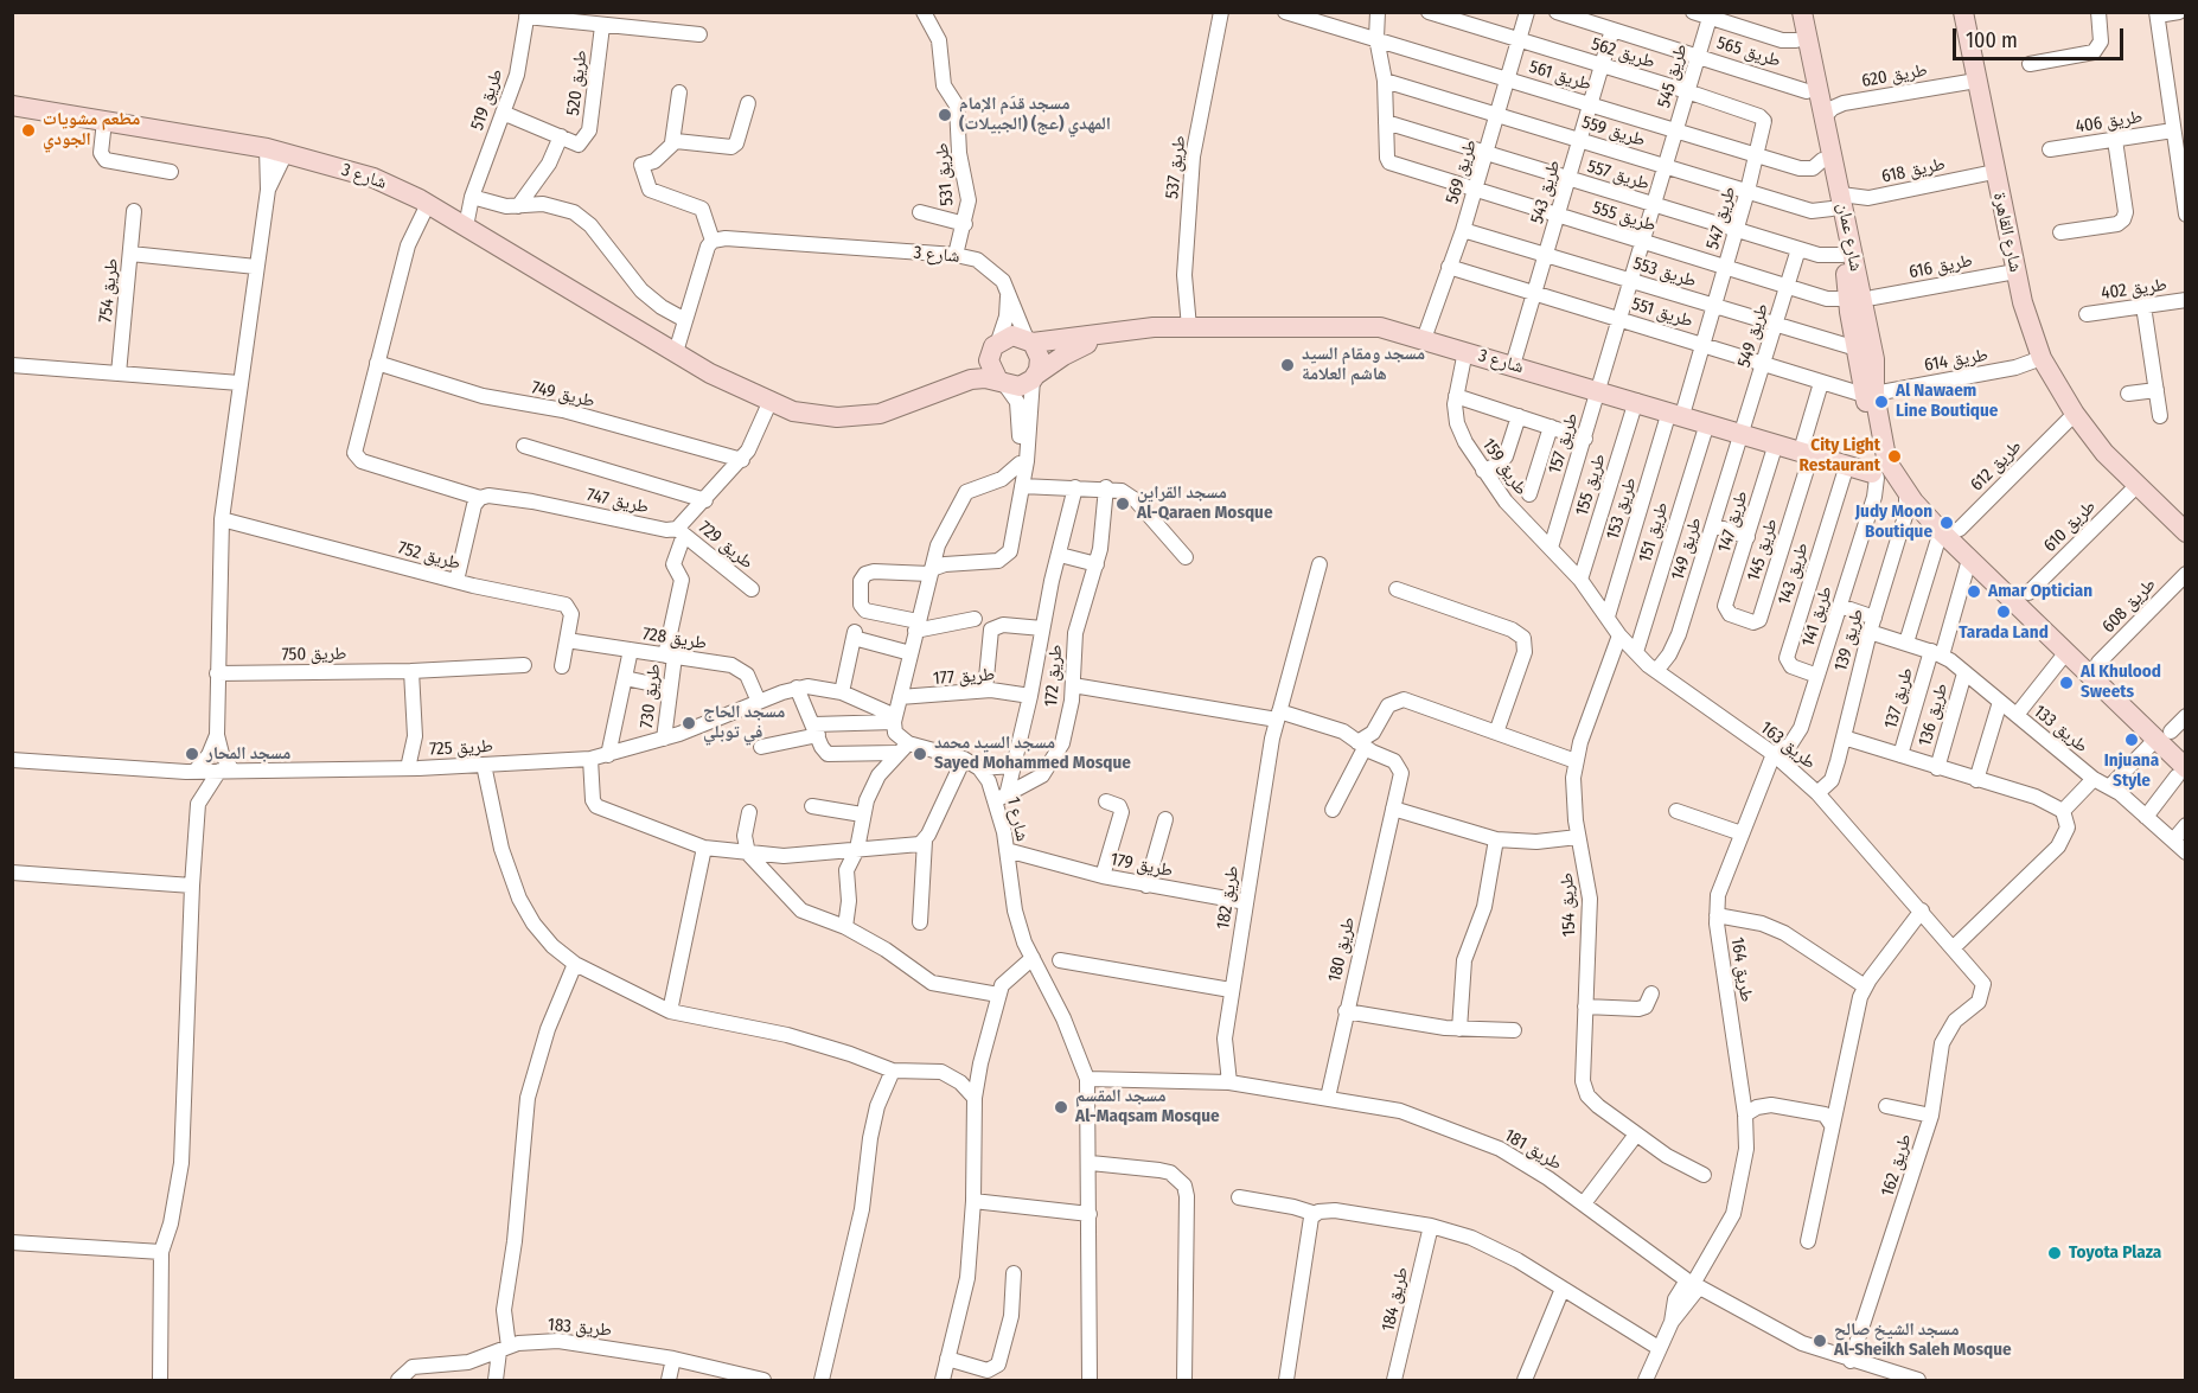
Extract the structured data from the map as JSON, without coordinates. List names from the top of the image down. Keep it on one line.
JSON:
{"streets":{"street":["طريق 565","طريق 562","طريق 561","طريق 545","طريق 620","طريق 520","طريق 519","طريق 406","طريق 559","طريق 537","طريق 618","طريق 569","طريق 531","طريق 557","شارع 3","طريق 543","طريق 555","طريق 547","شارع القاهرة","شارع عمان","طريق 616","طريق 553","طريق 402","طريق 754","طريق 551","طريق 549","طريق 614","طريق 749","طريق 157","طريق 612","طريق 159","طريق 155","طريق 747","طريق 153","طريق 147","طريق 610","طريق 151","طريق 729","طريق 149","طريق 145","طريق 752","طريق 143","طريق 608","طريق 141","طريق 728","طريق 139","طريق 750","طريق 172","طريق 177","طريق 730","طريق 137","طريق 136","طريق 133","طريق 163","طريق 725","شارع 1","طريق 179","طريق 182","طريق 154","طريق 180","طريق 164","طريق 181","طريق 162","طريق 184","طريق 183"]},"crossings":[["طريق 565","طريق 545"],["طريق 565","طريق 543"],["طريق 565","شارع عمان"],["طريق 562","طريق 545"],["طريق 562","طريق 569"],["طريق 562","طريق 543"],["طريق 562","طريق 547"],["طريق 561","طريق 545"],["طريق 561","طريق 569"],["طريق 561","طريق 543"],["طريق 561","طريق 547"],["طريق 561","شارع عمان"],["طريق 545","طريق 559"],["طريق 545","طريق 557"],["طريق 545","شارع 3"],["طريق 545","طريق 555"],["طريق 545","طريق 553"],["طريق 545","طريق 551"],["طريق 545","طريق 157"],["طريق 620","شارع القاهرة"],["طريق 620","شارع عمان"],["طريق 520","طريق 519"],["طريق 519","شارع 3"],["طريق 559","طريق 618"],["طريق 559","طريق 569"],["طريق 559","طريق 543"],["طريق 559","طريق 547"],["طريق 559","شارع عمان"],["طريق 537","شارع 3"],["طريق 618","شارع القاهرة"],["طريق 618","شارع عمان"],["طريق 569","طريق 557"],["طريق 569","شارع 3"],["طريق 569","طريق 555"],["طريق 569","طريق 553"],["طريق 569","طريق 551"],["طريق 531","شارع 3"],["طريق 557","طريق 543"],["طريق 557","طريق 555"],["طريق 557","طريق 547"],["طريق 557","شارع عمان"],["طريق 557","طريق 549"],["شارع 3","طريق 543"],["شارع 3","طريق 547"],["شارع 3","شارع عمان"],["شارع 3","طريق 549"],["شارع 3","طريق 157"],["شارع 3","طريق 159"],["شارع 3","طريق 155"],["شارع 3","طريق 153"],["شارع 3","طريق 147"],["شارع 3","طريق 151"],["شارع 3","طريق 149"],["شارع 3","طريق 145"],["شارع 3","طريق 143"],["شارع 3","طريق 141"],["طريق 543","طريق 555"],["طريق 543","طريق 553"],["طريق 543","طريق 551"],["طريق 555","طريق 547"],["طريق 555","شارع عمان"],["طريق 555","طريق 549"],["طريق 547","طريق 553"],["طريق 547","طريق 551"],["طريق 547","طريق 153"],["شارع القاهرة","طريق 616"],["شارع القاهرة","طريق 614"],["شارع القاهرة","طريق 612"],["شارع القاهرة","طريق 610"],["شارع عمان","طريق 553"],["شارع عمان","طريق 551"],["شارع عمان","طريق 614"],["شارع عمان","طريق 612"],["شارع عمان","طريق 141"],["شارع عمان","طريق 139"],["شارع عمان","طريق 137"],["طريق 553","طريق 549"],["طريق 551","طريق 549"],["طريق 551","طريق 614"],["طريق 549","طريق 149"],["طريق 749","طريق 747"],["طريق 157","طريق 159"],["طريق 157","طريق 163"],["طريق 159","طريق 163"],["طريق 155","طريق 163"],["طريق 747","طريق 729"],["طريق 747","طريق 730"],["طريق 153","طريق 163"],["طريق 147","طريق 145"],["طريق 151","طريق 163"],["طريق 729","طريق 730"],["طريق 149","طريق 163"],["طريق 752","طريق 728"],["طريق 143","طريق 141"],["طريق 141","طريق 133"],["طريق 141","طريق 163"],["طريق 141","طريق 164"],["طريق 728","طريق 730"],["طريق 728","طريق 725"],["طريق 139","طريق 133"],["طريق 139","طريق 163"],["طريق 172","شارع 1"],["طريق 730","طريق 725"],["طريق 137","طريق 133"],["طريق 136","طريق 133"],["طريق 163","طريق 154"],["طريق 163","طريق 164"],["طريق 163","طريق 162"],["شارع 1","طريق 179"],["طريق 179","طريق 182"],["طريق 182","طريق 180"],["طريق 182","طريق 181"],["طريق 180","طريق 181"],["طريق 164","طريق 181"],["طريق 181","طريق 162"]],"places":["مسجد قدَم الإمام المهدي (عج) (الجبيلات)","مطعم مشويات الجودي","مسجد ومقام السيد هاشم العلامة","Al Nawaem Line Boutique","City Light Restaurant","مسجد القراين Al-Qaraen Mosque","Judy Moon Boutique","Amar Optician","Tarada Land","Al Khulood Sweets","مسجد الحاج في توبلي","Injuana Style","مسجد المحار","مسجد السيد محمد Sayed Mohammed Mosque","مسجد المقسم Al-Maqsam Mosque","Toyota Plaza","مسجد الشيخ صالح Al-Sheikh Saleh Mosque"],"scale_bar":"100 m"}
